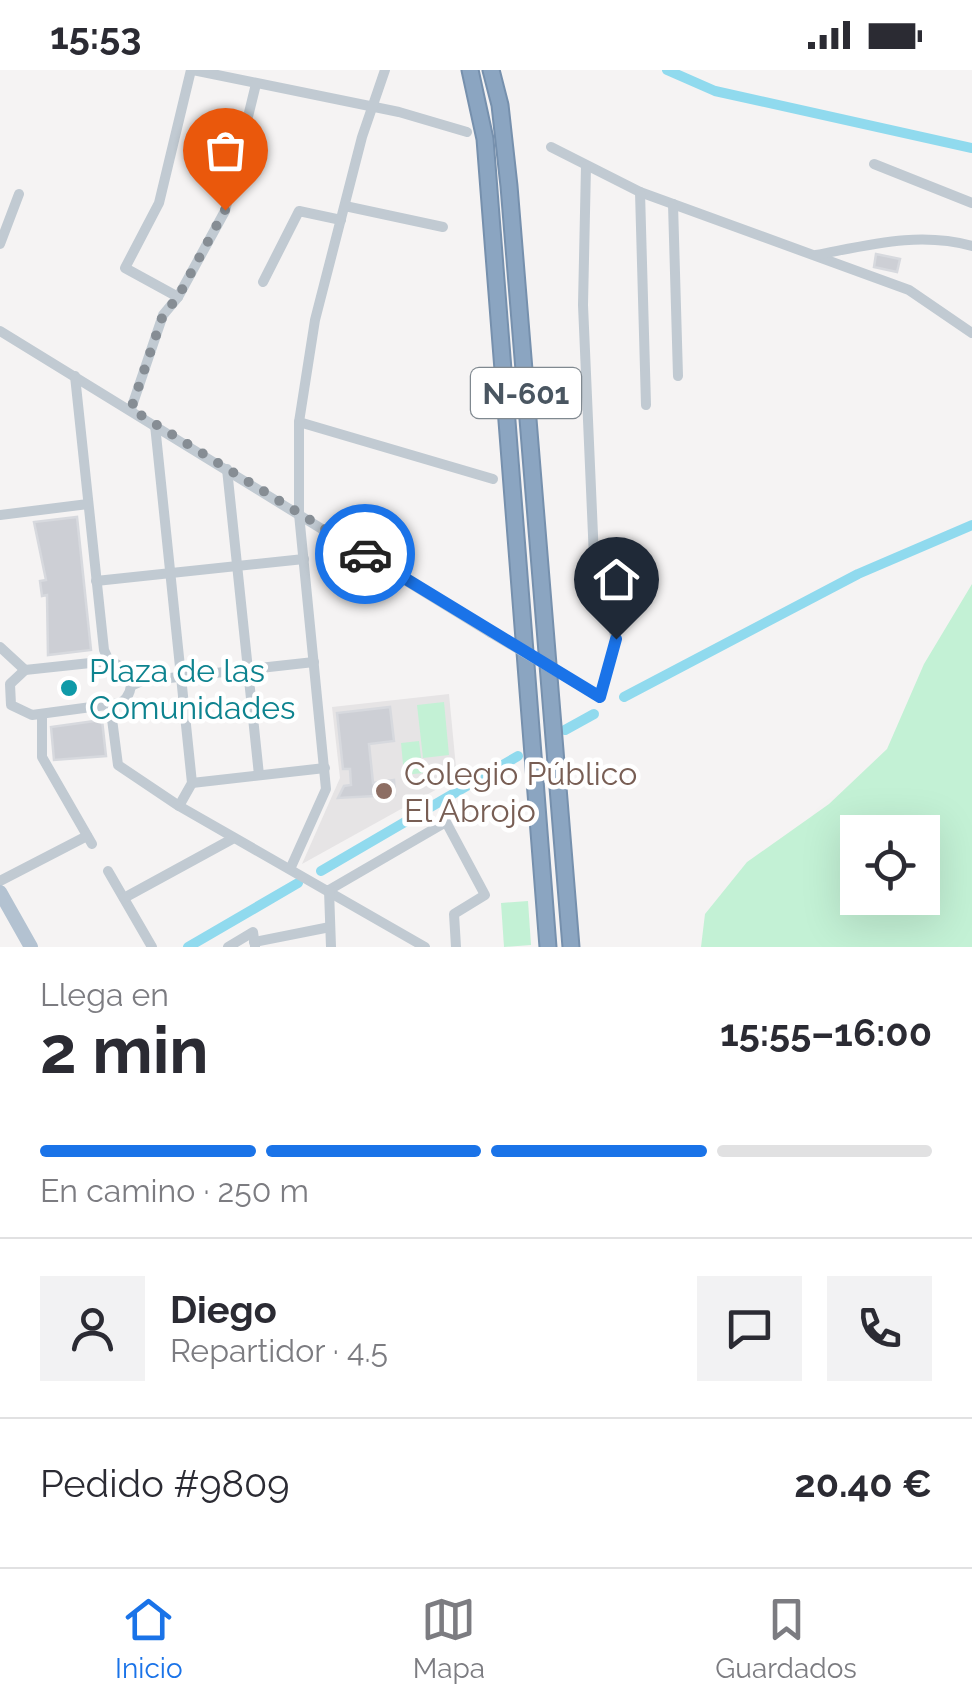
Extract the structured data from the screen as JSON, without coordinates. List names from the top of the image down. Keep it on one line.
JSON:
{"streets":{"highway":["N-601"]},"places":["Plaza de las Comunidades","Colegio Público El Abrojo"],"page":{"status":"15:53","heading":["2 min","Llega en","15:55–16:00"],"panel":["Diego","Repartidor · 4.5","Pedido #9809","20.40 €"],"bar":"En camino · 250 m","tabs":["Inicio","Mapa","Guardados"]}}
